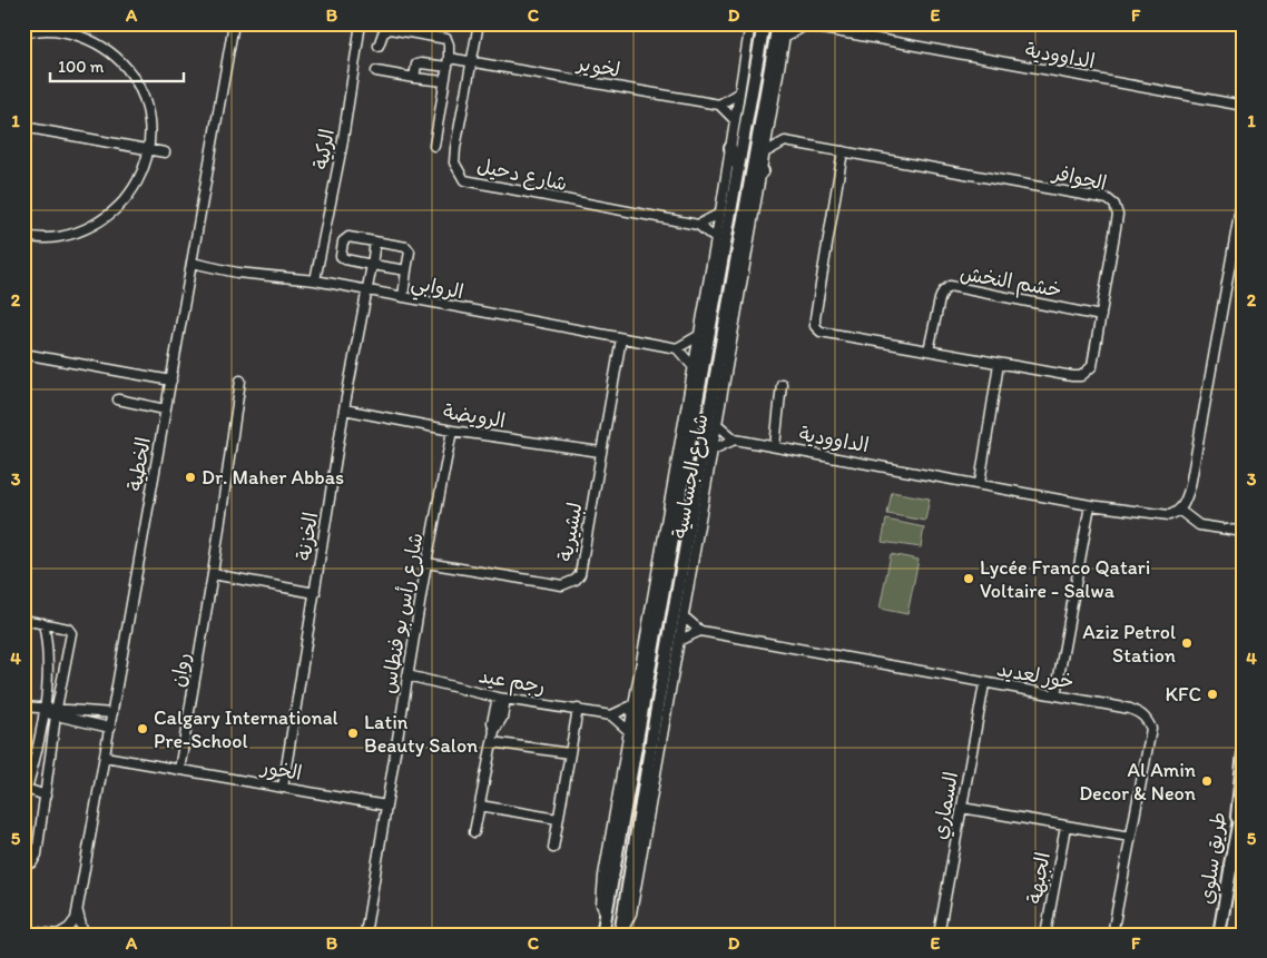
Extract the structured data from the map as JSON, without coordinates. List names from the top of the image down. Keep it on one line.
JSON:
{"streets":{"street":["الداوودية","لخوير","الركية","شارع دحيل","الحوافر","خشم النخش","الروابي","الرويضة","الخطية","شارع الجساسية","لبشيرية","الخزنة","شارع رأس بو فنطاس","روان","خور لعديد","رجم عيد","الخور","السماري","طريق سلوى","الجبهة"]},"crossings":[["الداوودية","شارع الجساسية"],["لخوير","شارع دحيل"],["الركية","الروابي"],["الحوافر","خشم النخش"],["الروابي","الخطية"],["الروابي","لبشيرية"],["الروابي","الخزنة"],["الرويضة","لبشيرية"],["الرويضة","الخزنة"],["الرويضة","شارع رأس بو فنطاس"],["الخطية","الخور"],["لبشيرية","شارع رأس بو فنطاس"],["الخزنة","الخور"],["شارع رأس بو فنطاس","رجم عيد"],["شارع رأس بو فنطاس","الخور"],["روان","الخور"],["خور لعديد","السماري"]],"places":["Dr. Maher Abbas","Lycée Franco Qatari Voltaire - Salwa","Aziz Petrol Station","KFC","Calgary International Pre-School","Latin Beauty Salon","Al Amin Decor & Neon"],"scale_bar":"100 m","grid":{"columns":["A","B","C","D","E","F"],"rows":["1","2","3","4","5"]}}
